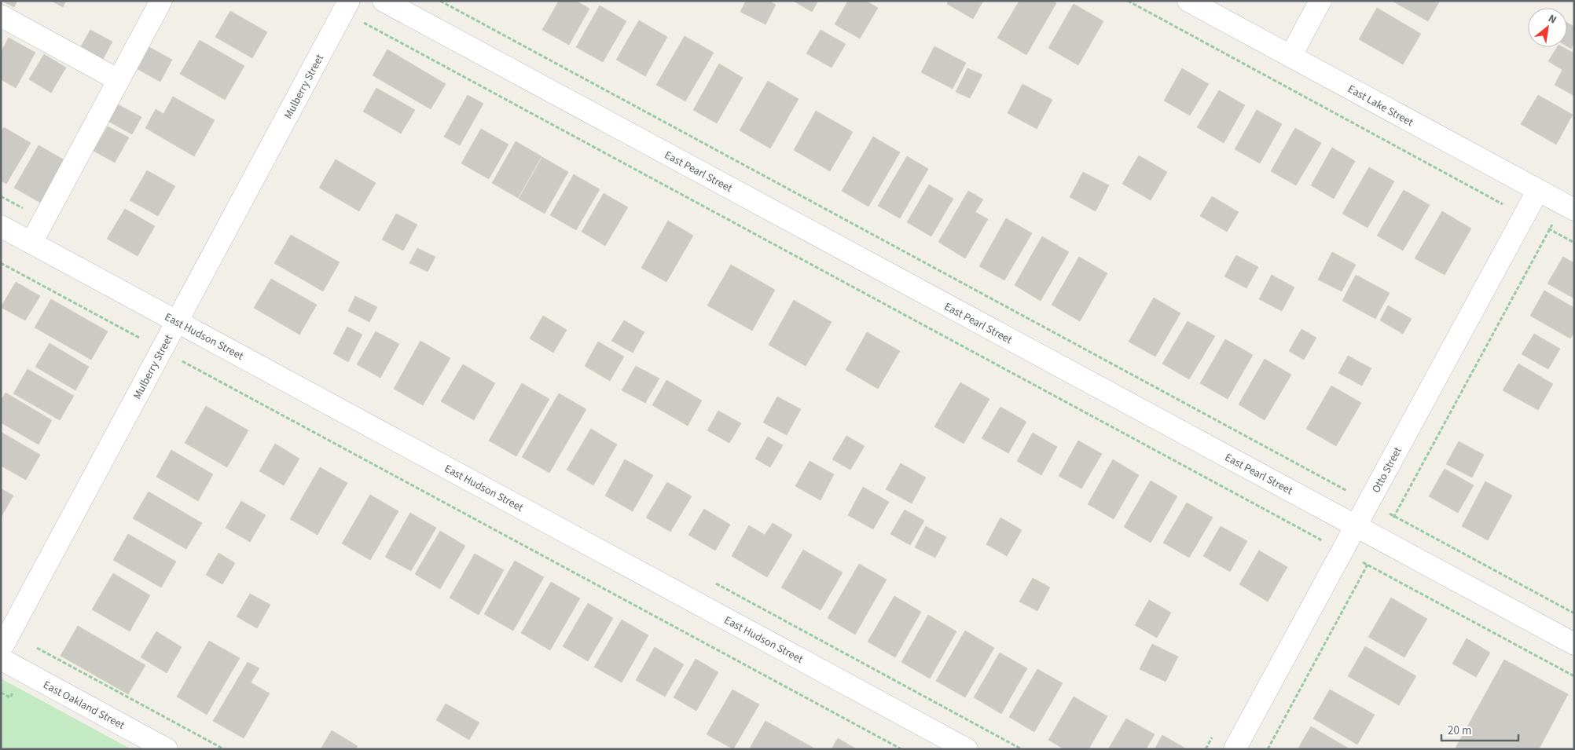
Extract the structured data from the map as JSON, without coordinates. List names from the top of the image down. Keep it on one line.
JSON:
{"streets":{"street":["Mulberry Street","East Lake Street","East Pearl Street","East Hudson Street","Otto Street","East Oakland Street"]},"crossings":[["Mulberry Street","East Hudson Street"],["East Lake Street","Otto Street"],["East Pearl Street","Otto Street"]],"scale_bar":"20 m","north":"top right"}
